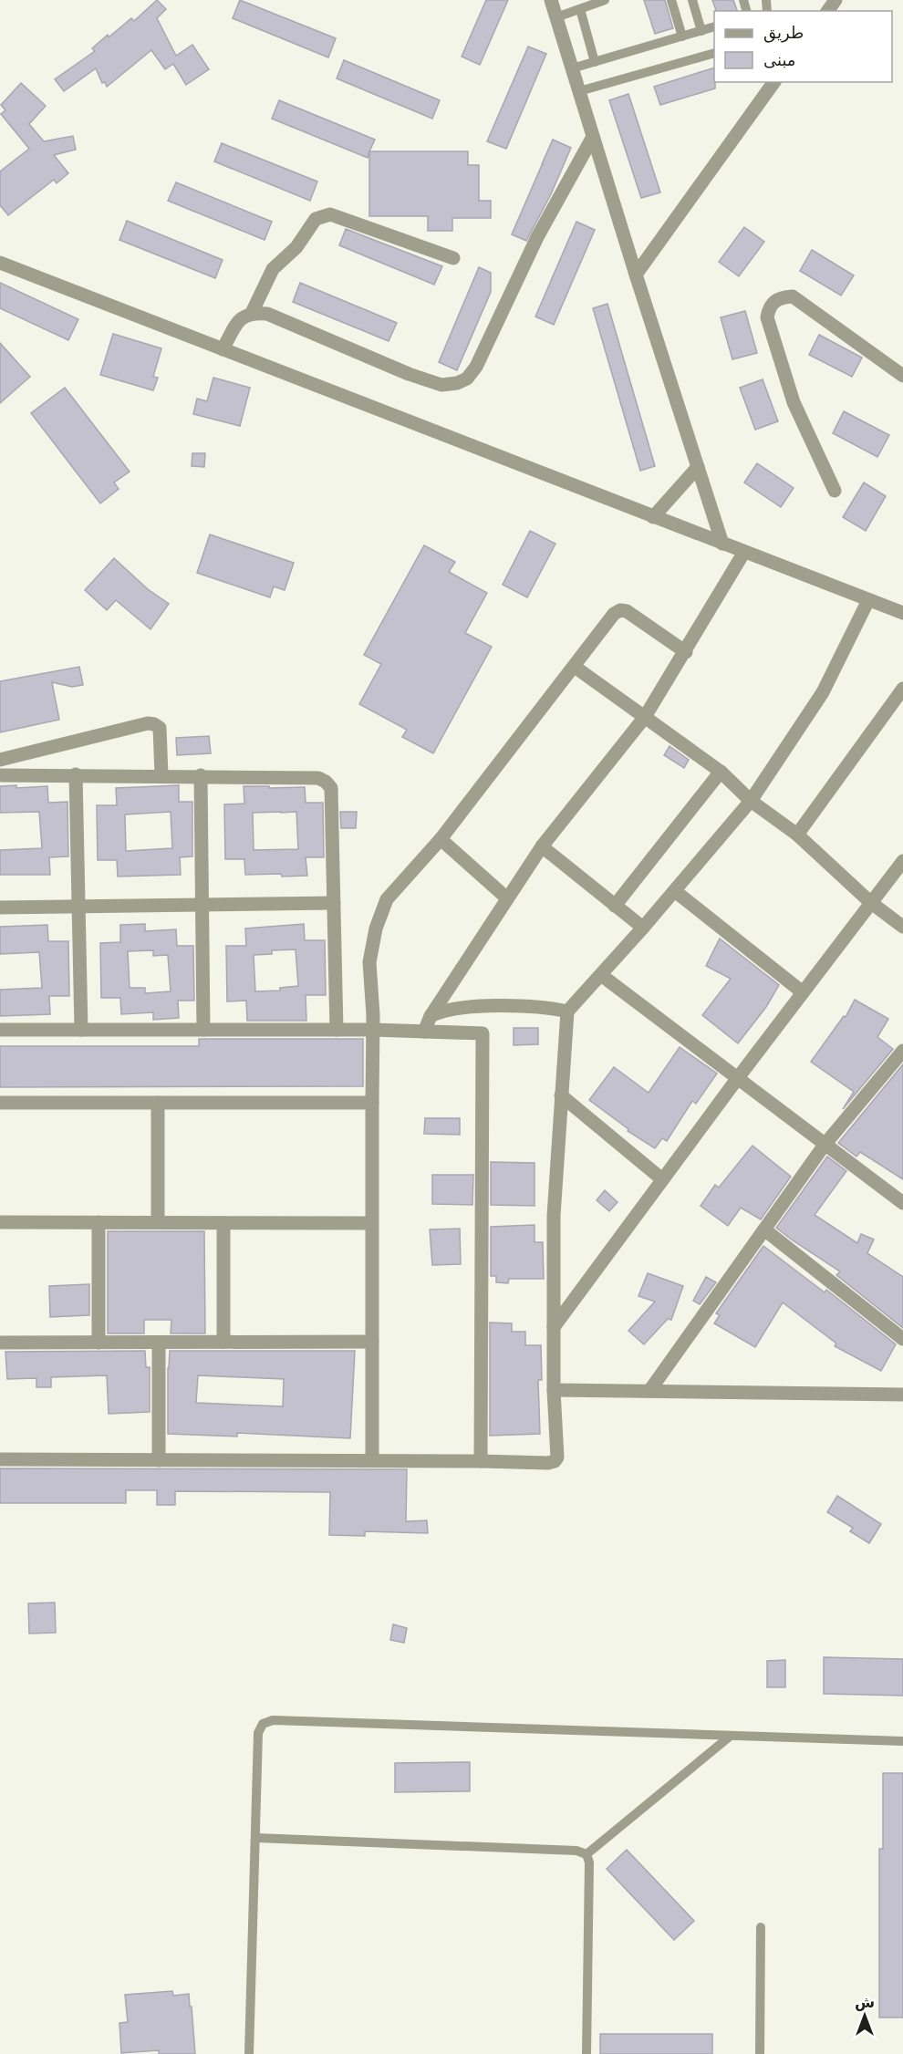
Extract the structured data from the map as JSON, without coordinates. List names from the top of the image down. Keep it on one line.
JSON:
{"legend":["طريق","مبنى"],"north":"top"}
